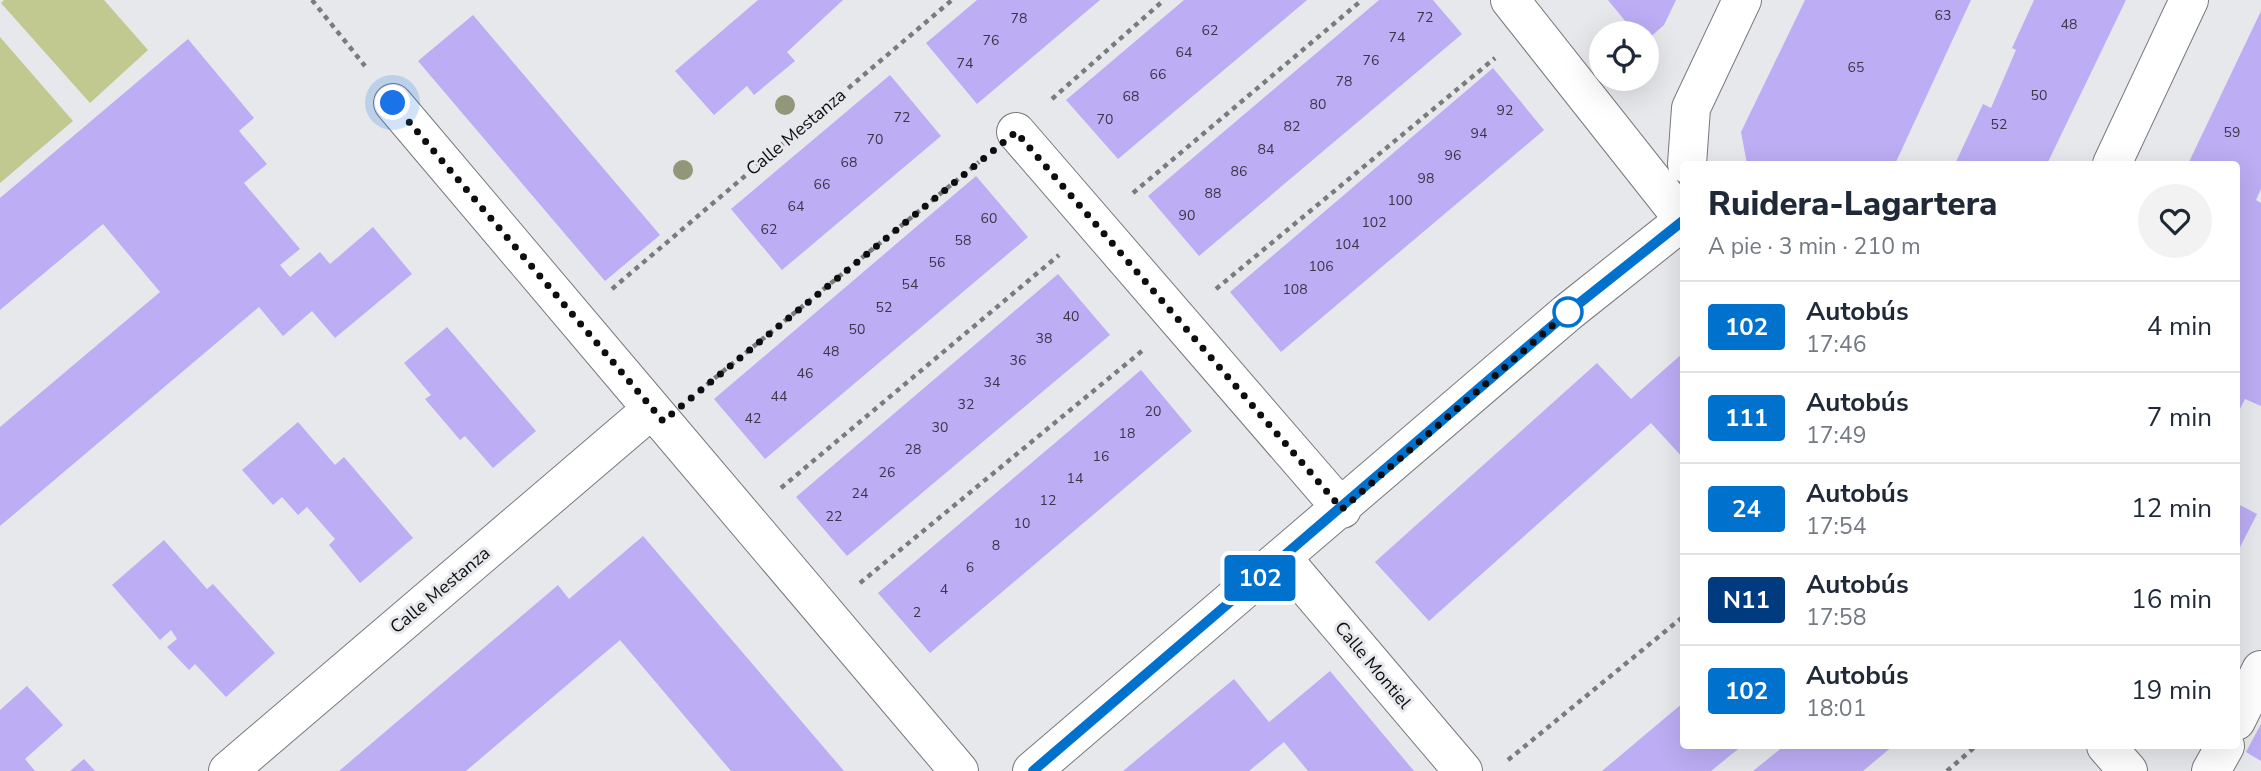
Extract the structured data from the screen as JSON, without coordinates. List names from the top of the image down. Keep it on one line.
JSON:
{"streets":{"street":["Calle Mestanza","Calle Montiel"]},"lines":["bus line 102"],"house_numbers":["63","72","78","48","62","74","76","64","76","74","65","66","78","50","68","80","92","72","70","52","82","59","94","70","84","96","68","86","98","66","88","100","64","90","60","102","62","58","104","56","106","54","108","52","40","50","38","48","36","46","34","44","32","20","42","30","18","28","16","26","14","24","12","22","10","8","6","4","2"],"page":{"on_map":"102","heading":["Ruidera-Lagartera","A pie · 3 min · 210 m"],"list":[{"mark":"102","name":"Autobús","note":"17:46","value":"4 min"},{"mark":"111","name":"Autobús","note":"17:49","value":"7 min"},{"mark":"24","name":"Autobús","note":"17:54","value":"12 min"},{"mark":"N11","name":"Autobús","note":"17:58","value":"16 min"},{"mark":"102","name":"Autobús","note":"18:01","value":"19 min"}]}}
